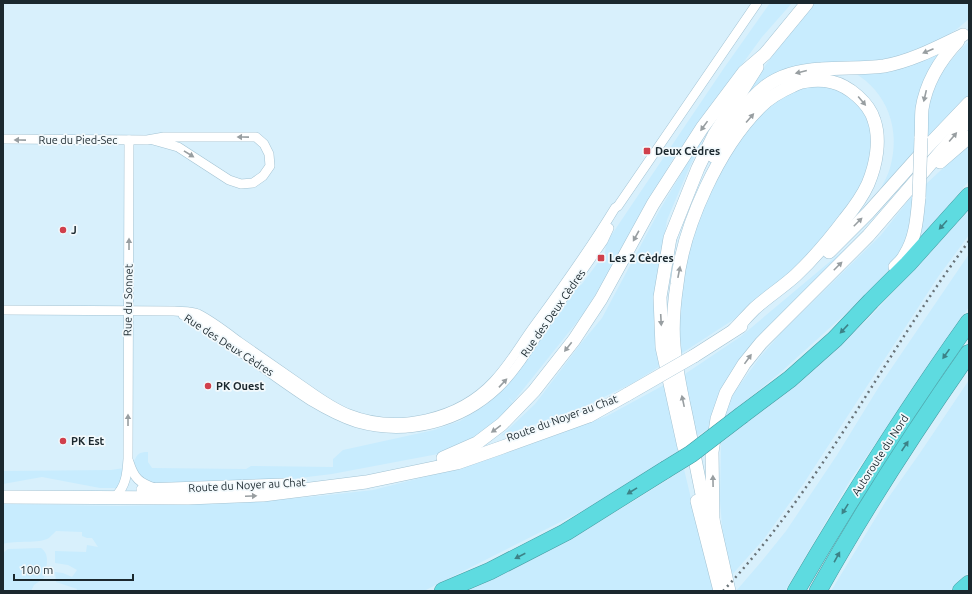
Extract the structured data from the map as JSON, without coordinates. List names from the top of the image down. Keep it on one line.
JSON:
{"streets":{"highway":["Autoroute du Nord"],"street":["Rue du Pied-Sec","Rue du Sonnet","Rue des Deux Cèdres","Route du Noyer au Chat"]},"crossings":[["Rue du Pied-Sec","Rue du Sonnet"],["Rue du Sonnet","Rue des Deux Cèdres"],["Rue du Sonnet","Route du Noyer au Chat"]],"one_way":["Rue du Pied-Sec","Rue du Sonnet"],"places":{"transit":["Deux Cèdres","Les 2 Cèdres"],"other":["J","PK Ouest","PK Est"]},"scale_bar":"100 m"}
